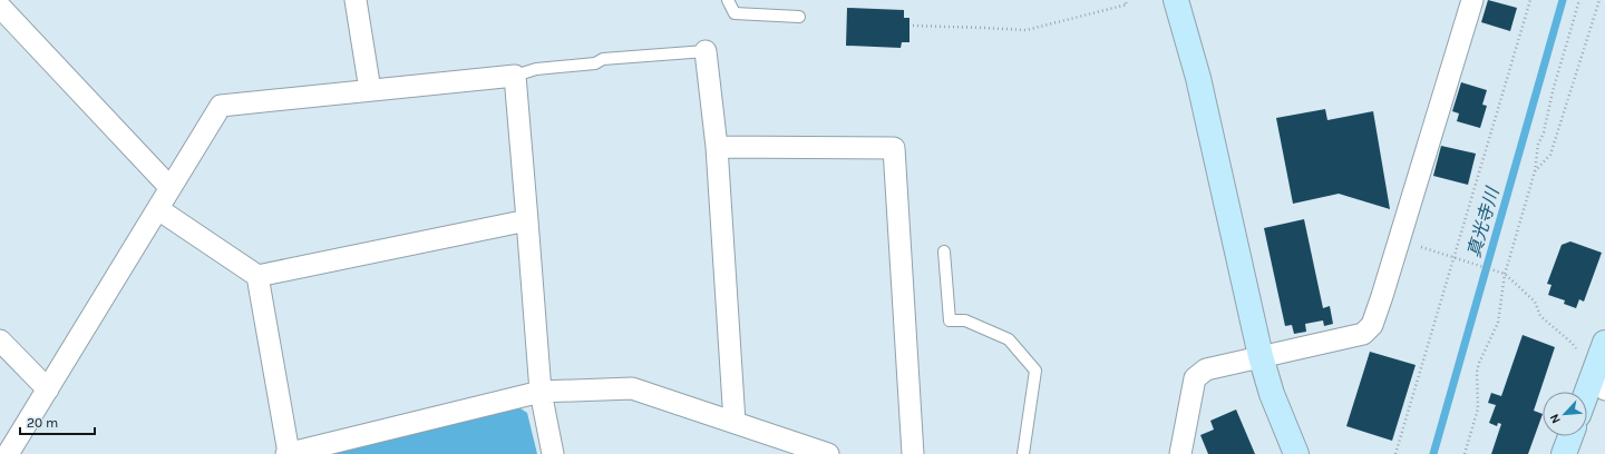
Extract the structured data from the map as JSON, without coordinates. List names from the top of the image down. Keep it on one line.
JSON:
{"water":["真光寺川"],"scale_bar":"20 m","north":"bottom left"}
